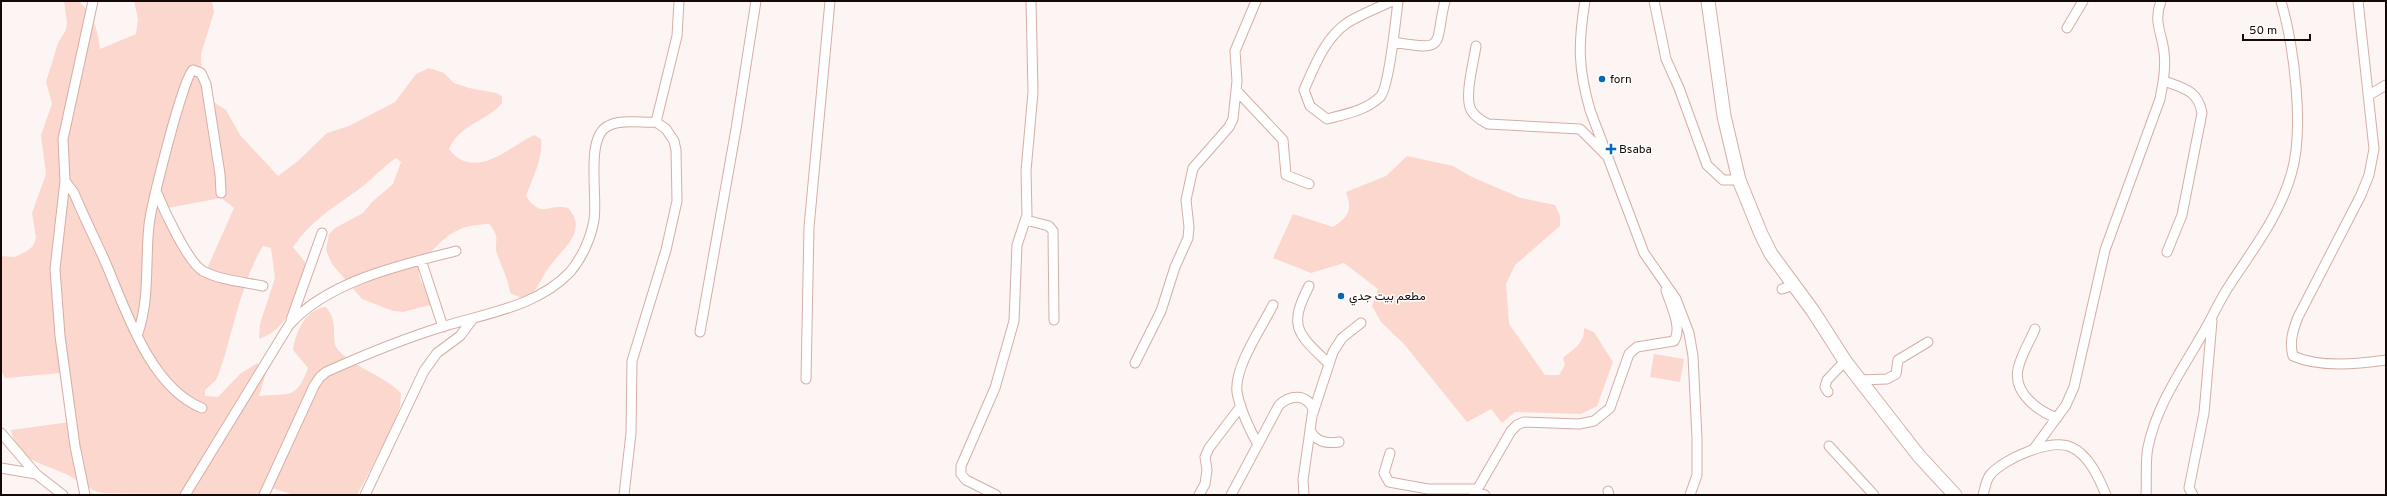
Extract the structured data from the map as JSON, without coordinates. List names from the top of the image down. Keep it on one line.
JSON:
{"places":{"other":["forn","مطعم بيت جدي"],"health":["Bsaba"]},"scale_bar":"50 m"}
